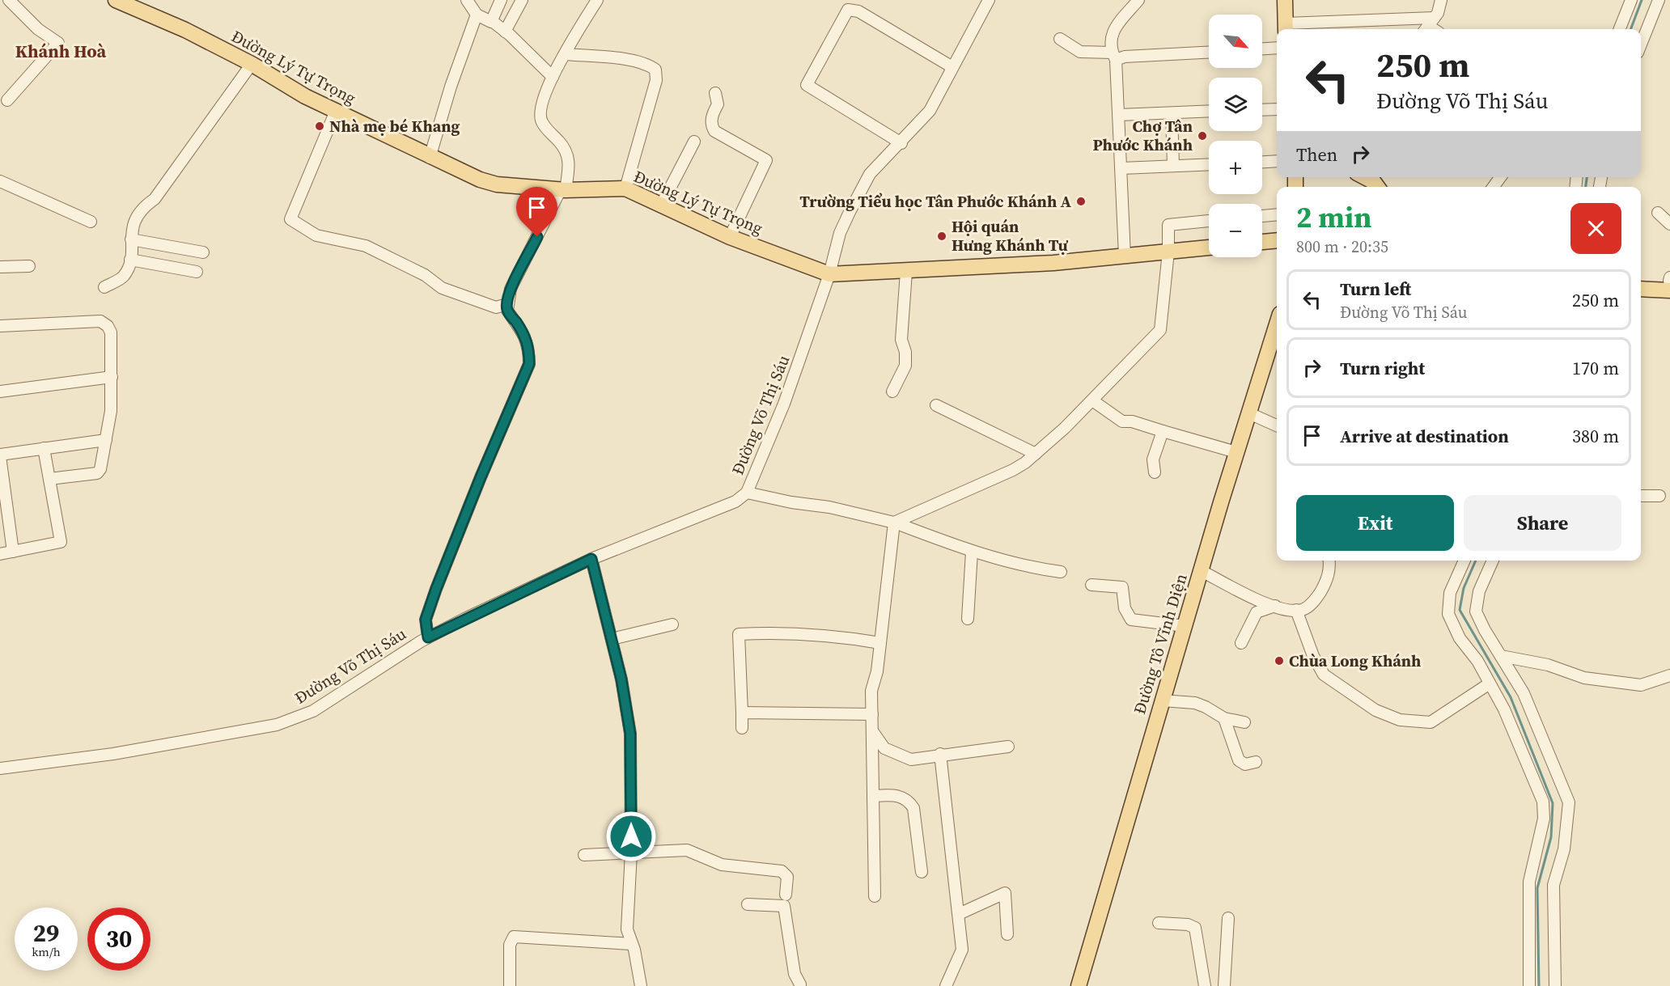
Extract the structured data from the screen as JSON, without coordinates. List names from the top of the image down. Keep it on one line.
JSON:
{"streets":{"main road":["Đường Lý Tự Trọng","Đường Tô Vĩnh Diện"],"street":["Đường Võ Thị Sáu"]},"crossings":[["Đường Lý Tự Trọng","Đường Võ Thị Sáu"]],"districts":["Khánh Hoà"],"places":["Nhà mẹ bé Khang","Chợ Tân Phước Khánh","Trường Tiểu học Tân Phước Khánh A","Hội quán Hưng Khánh Tự","Chùa Long Khánh"],"north":"bottom right","page":{"map_buttons":["+","−"],"turn":["250 m","Đường Võ Thị Sáu"],"then":"Then","heading":["2 min","800 m · 20:35"],"list":[{"name":"Turn left","note":"Đường Võ Thị Sáu","value":"250 m"},{"name":"Turn right","value":"170 m"},{"name":"Arrive at destination","value":"380 m"}],"buttons":["Exit","Share"],"speed":"29 km/h","limit":"30"}}
